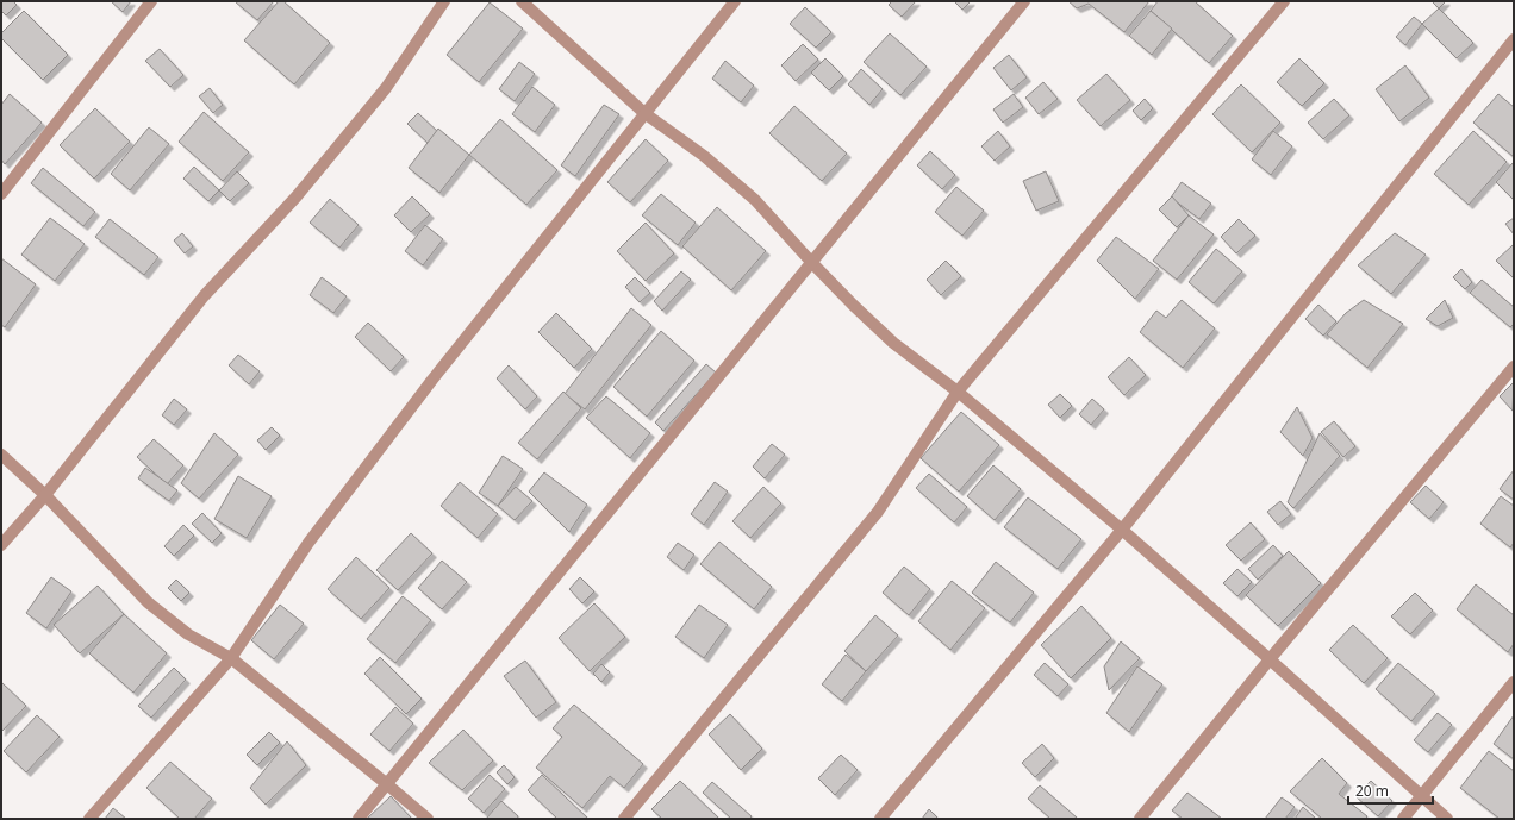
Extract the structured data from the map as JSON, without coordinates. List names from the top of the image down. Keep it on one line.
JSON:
{"scale_bar":"20 m"}
